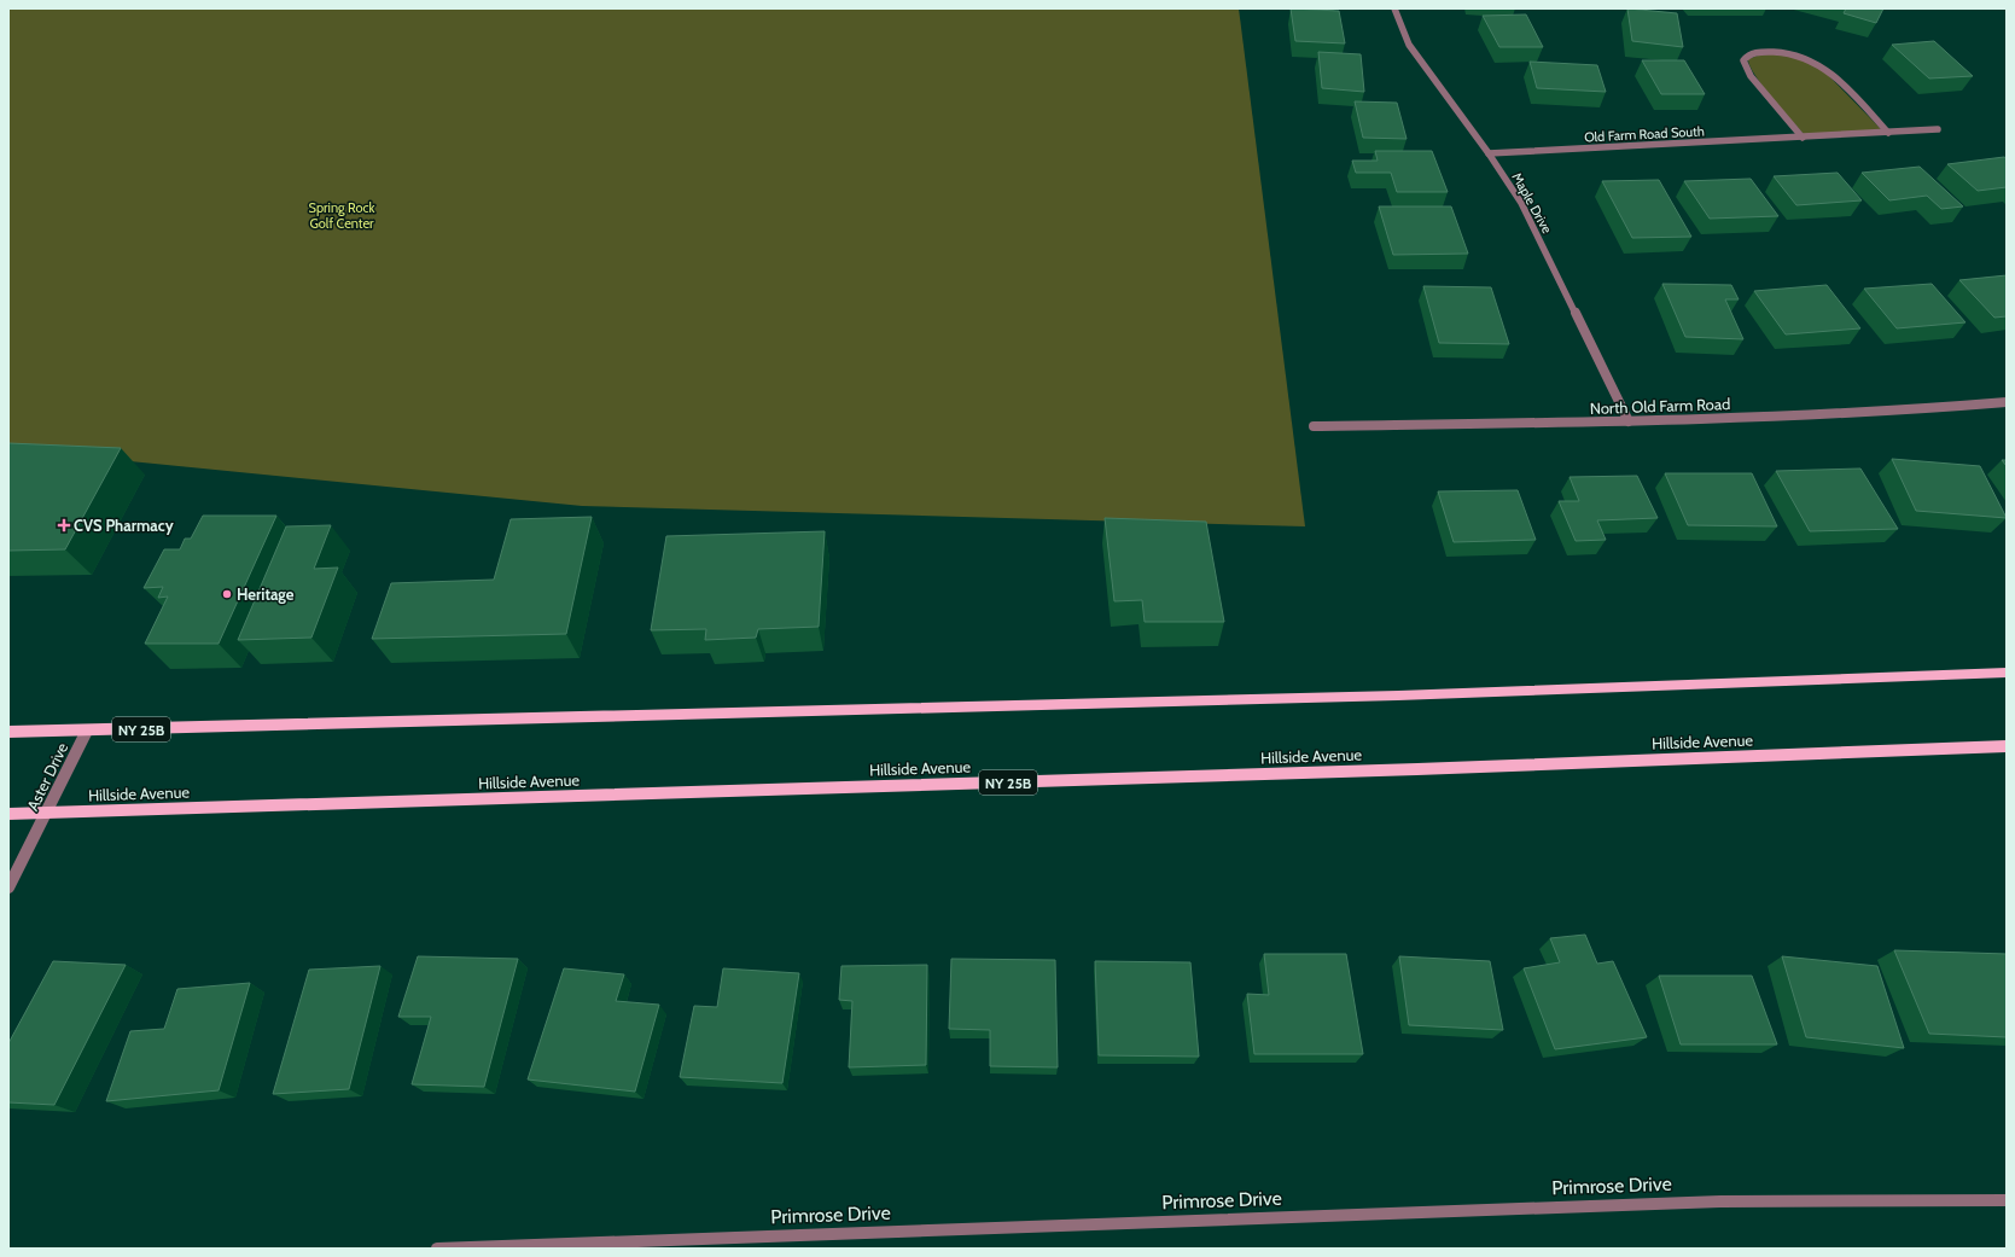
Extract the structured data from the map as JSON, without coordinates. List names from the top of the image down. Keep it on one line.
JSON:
{"streets":{"main road":["NY 25B","Hillside Avenue"],"street":["Old Farm Road South","Maple Drive","North Old Farm Road","Aster Drive","Primrose Drive"]},"crossings":[["Old Farm Road South","Maple Drive"],["Maple Drive","North Old Farm Road"],["NY 25B","Aster Drive"],["Hillside Avenue","Aster Drive"]],"parks":["Spring Rock Golf Center"],"places":{"health":["CVS Pharmacy"],"other":["Heritage"]}}
